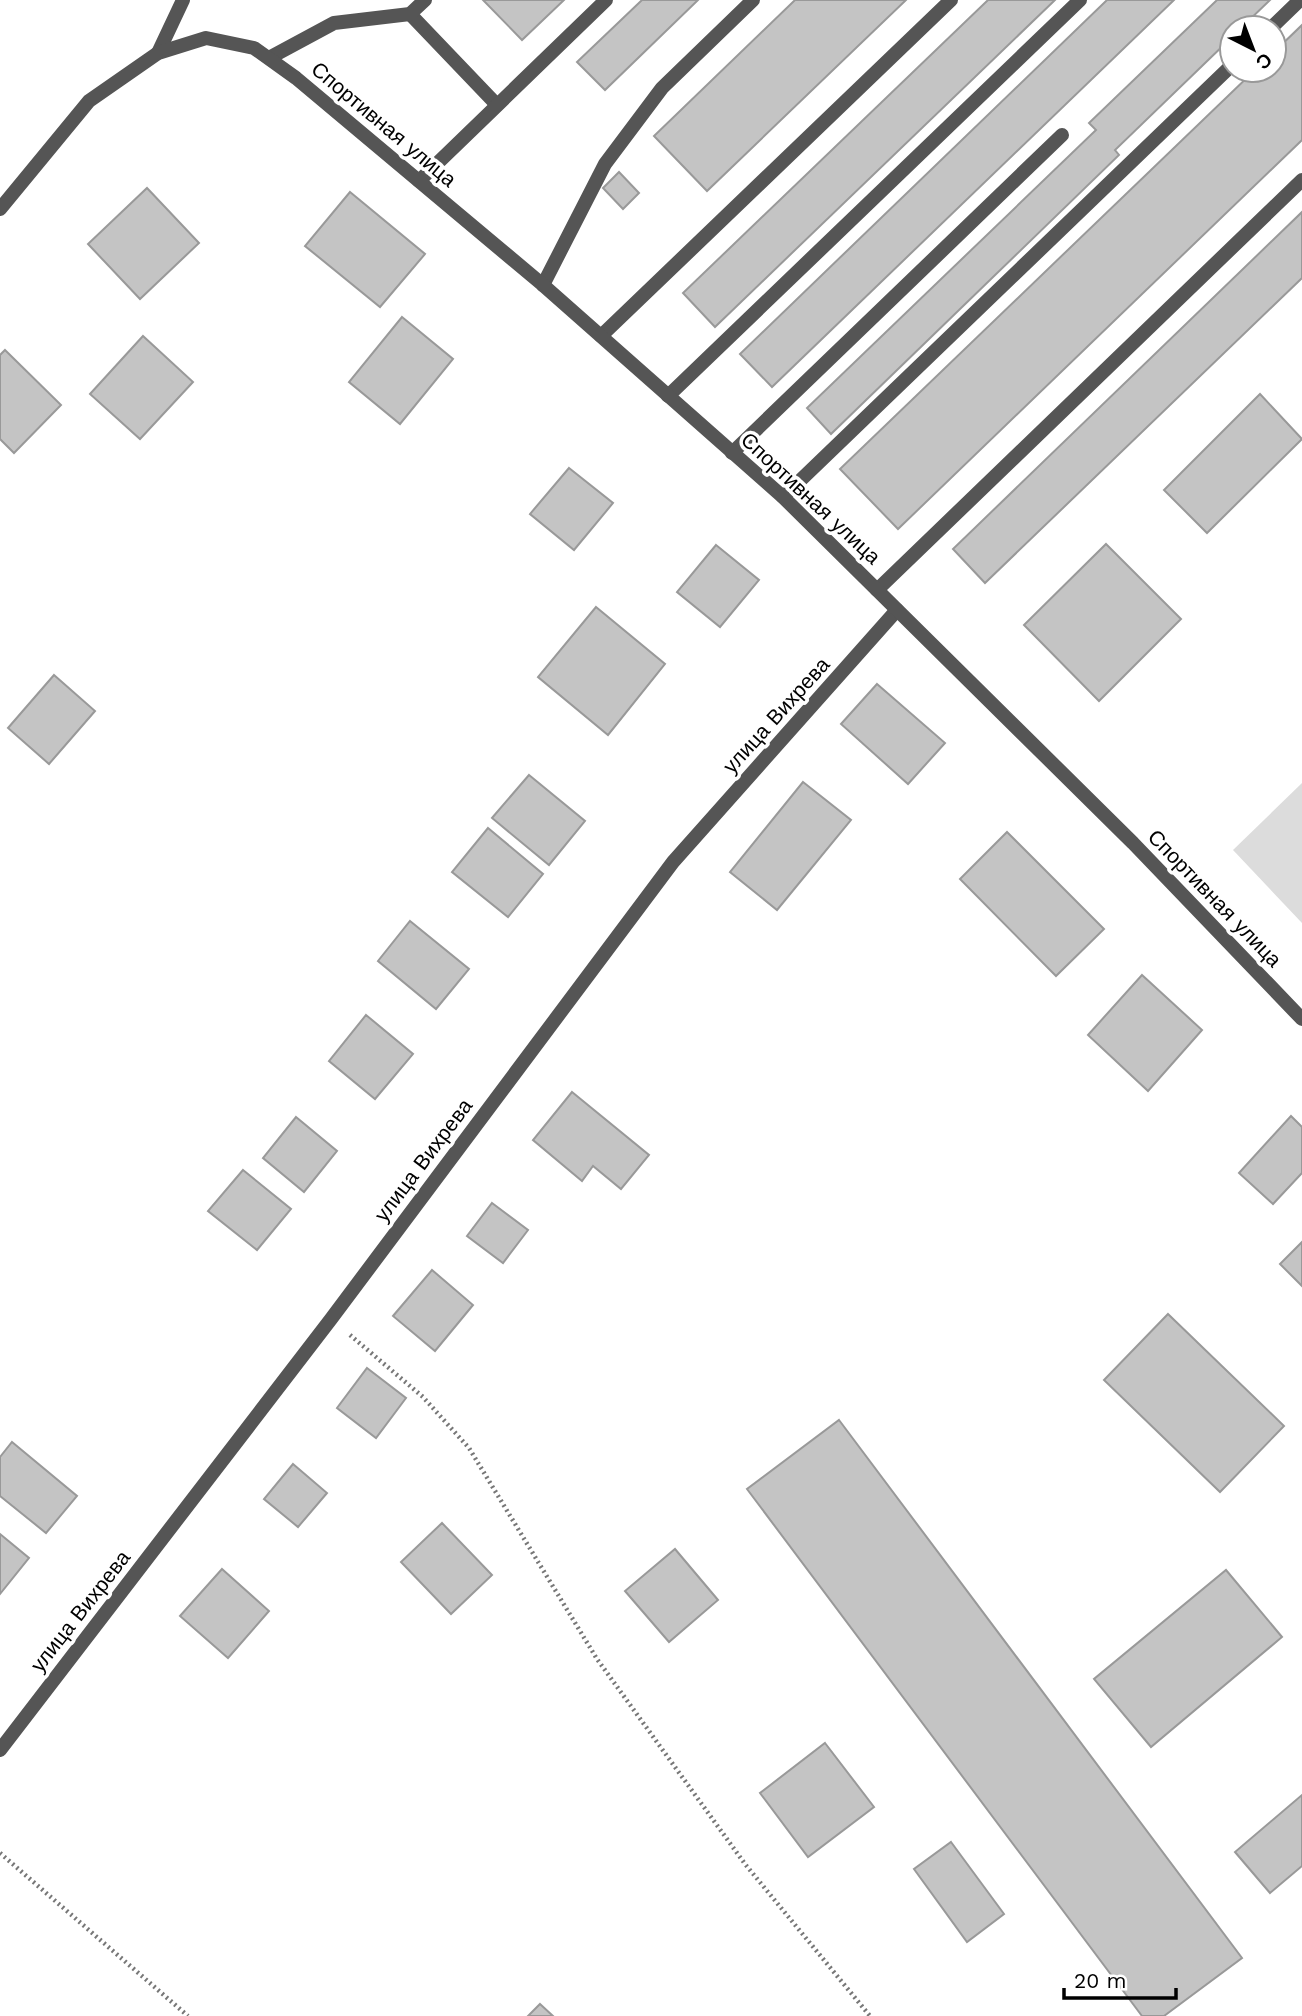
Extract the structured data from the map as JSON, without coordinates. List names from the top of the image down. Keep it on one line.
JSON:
{"streets":{"street":["Спортивная улица","улица Вихрева"]},"crossings":[["Спортивная улица","улица Вихрева"]],"scale_bar":"20 m","north":"bottom right"}
